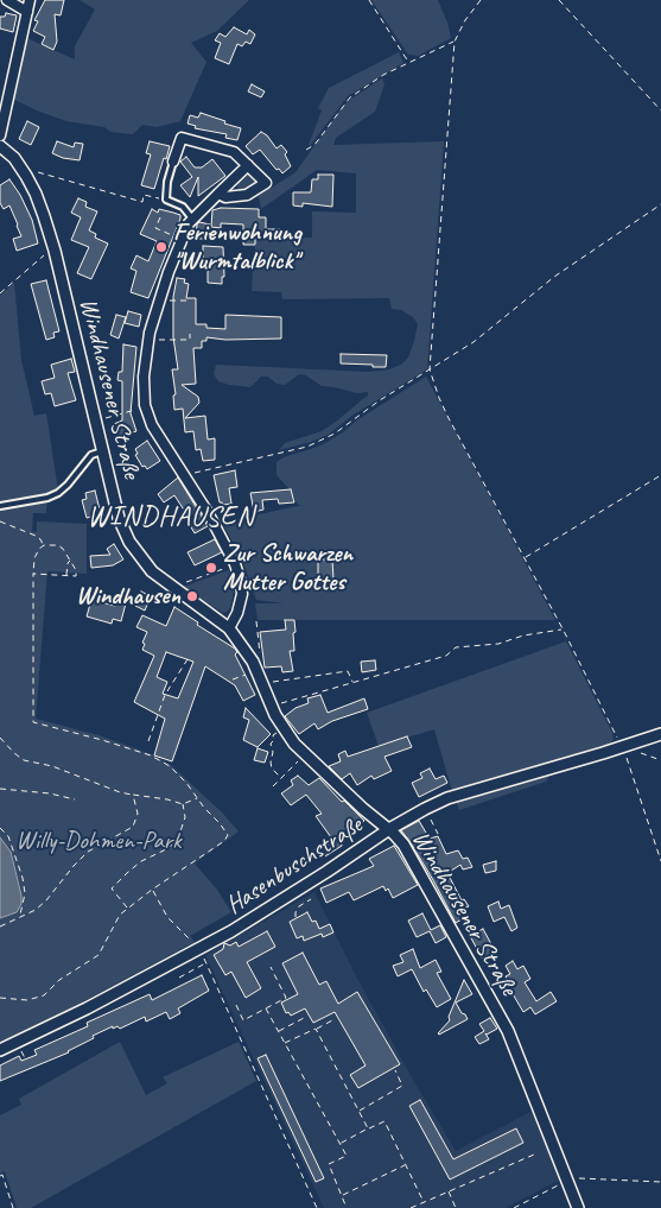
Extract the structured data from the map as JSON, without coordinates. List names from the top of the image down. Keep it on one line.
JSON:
{"streets":{"street":["Windhausener Straße","Hasenbuschstraße"]},"crossings":[["Windhausener Straße","Hasenbuschstraße"]],"districts":["WINDHAUSEN"],"parks":["Willy-Dohmen-Park"],"places":["Ferienwohnung \"Wurmtalblick\"","Zur Schwarzen Mutter Gottes","Windhausen"]}
